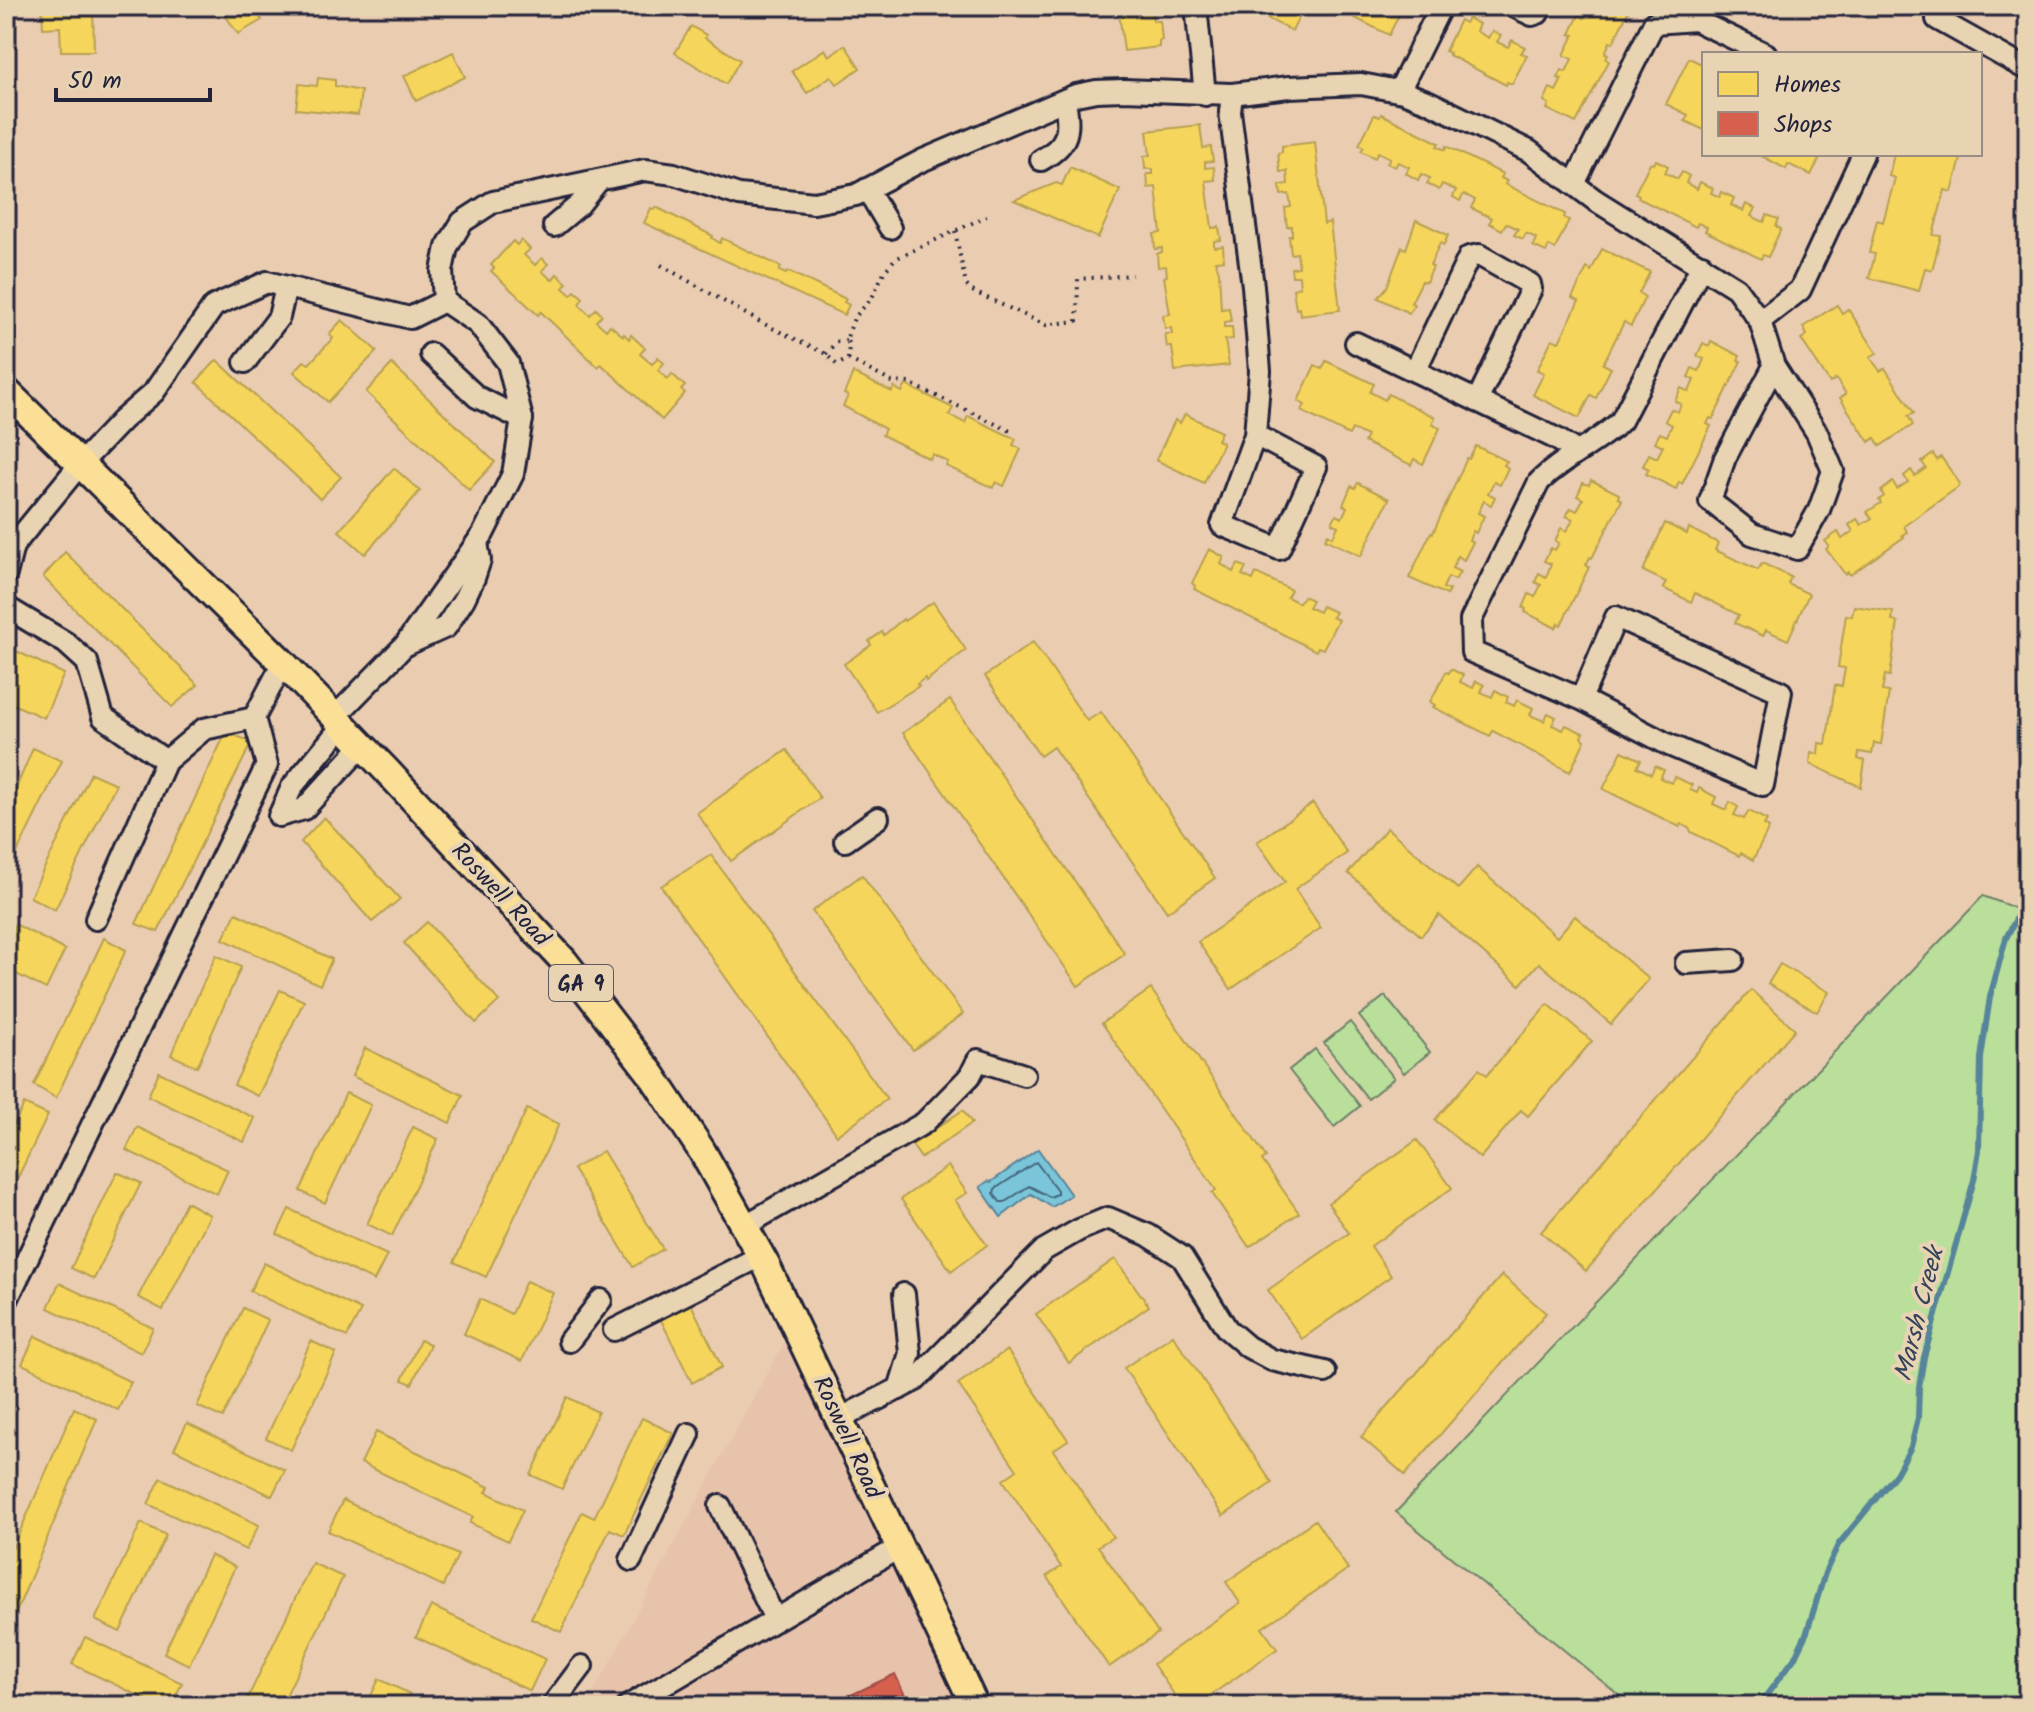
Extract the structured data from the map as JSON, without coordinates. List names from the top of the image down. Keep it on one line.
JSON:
{"streets":{"main road":["Roswell Road","GA 9"]},"water":["Marsh Creek"],"legend":["Homes","Shops"],"scale_bar":"50 m"}
